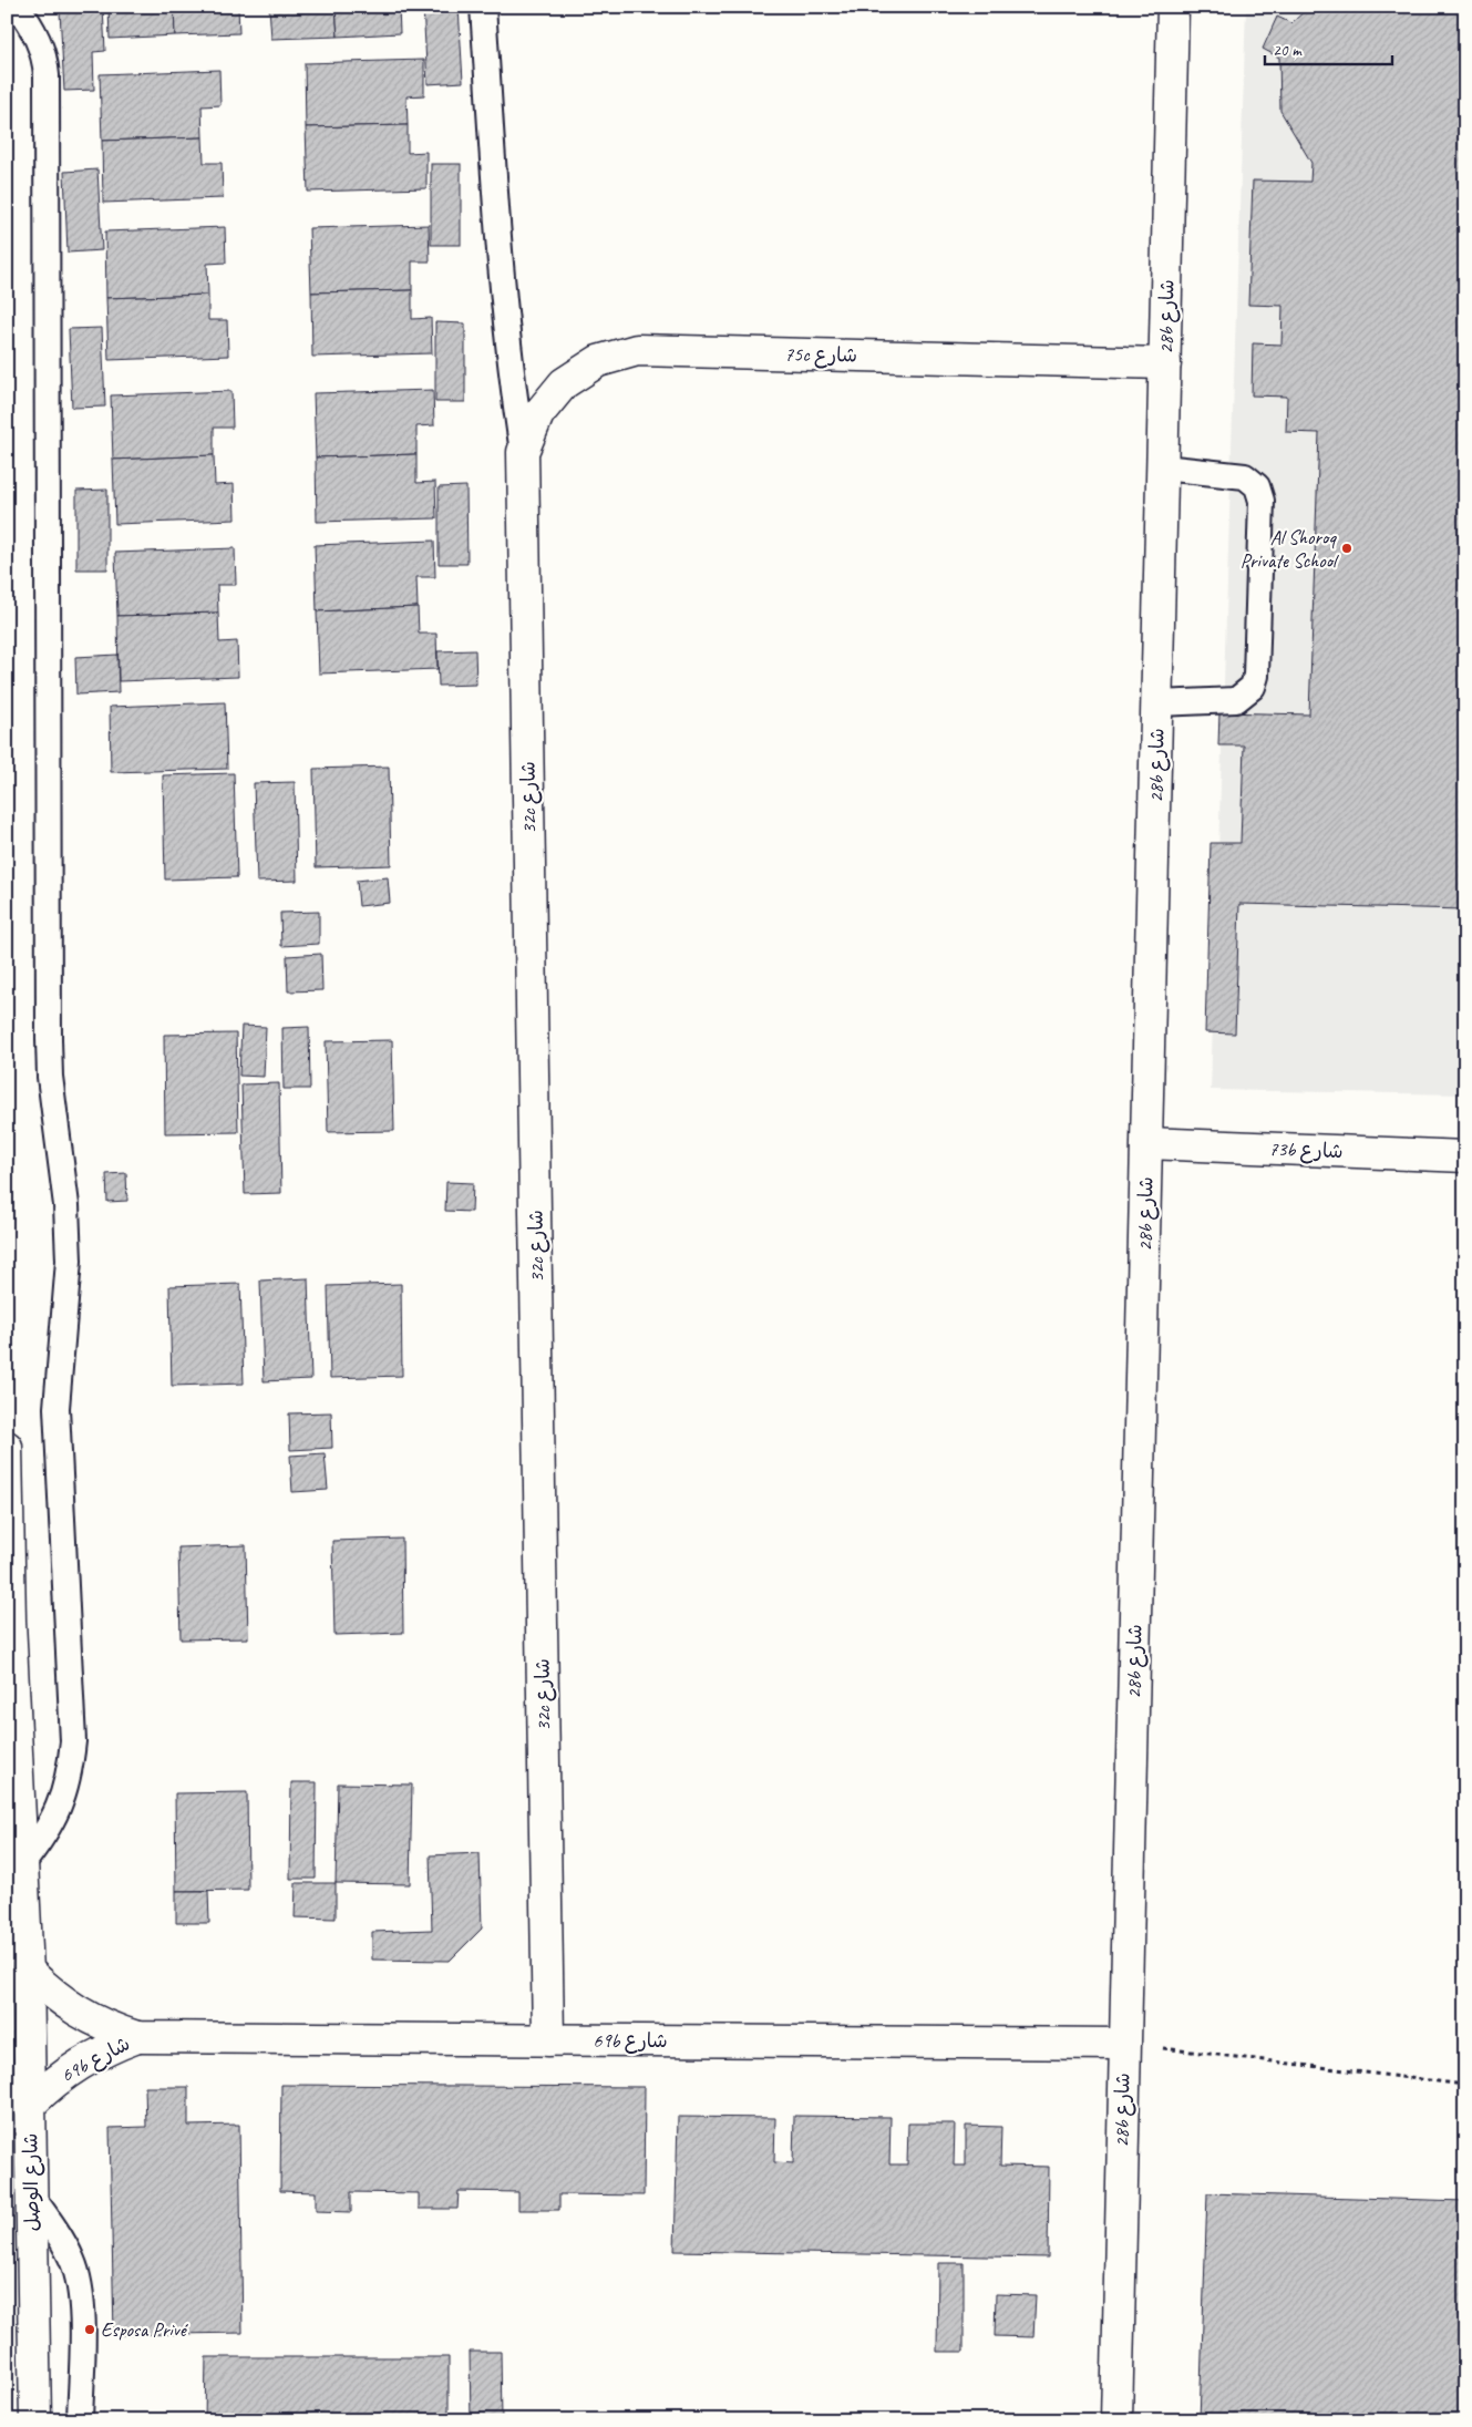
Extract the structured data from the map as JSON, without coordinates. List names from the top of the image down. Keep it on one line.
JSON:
{"streets":{"street":["28b شارع","75c شارع","32c شارع","73b شارع","69b شارع","شارع الوصل"]},"crossings":[["28b شارع","75c شارع"],["28b شارع","73b شارع"],["28b شارع","69b شارع"],["75c شارع","32c شارع"],["32c شارع","69b شارع"],["69b شارع","شارع الوصل"]],"places":["Al Shoroq Private School","Esposa Privé"],"scale_bar":"20 m"}
